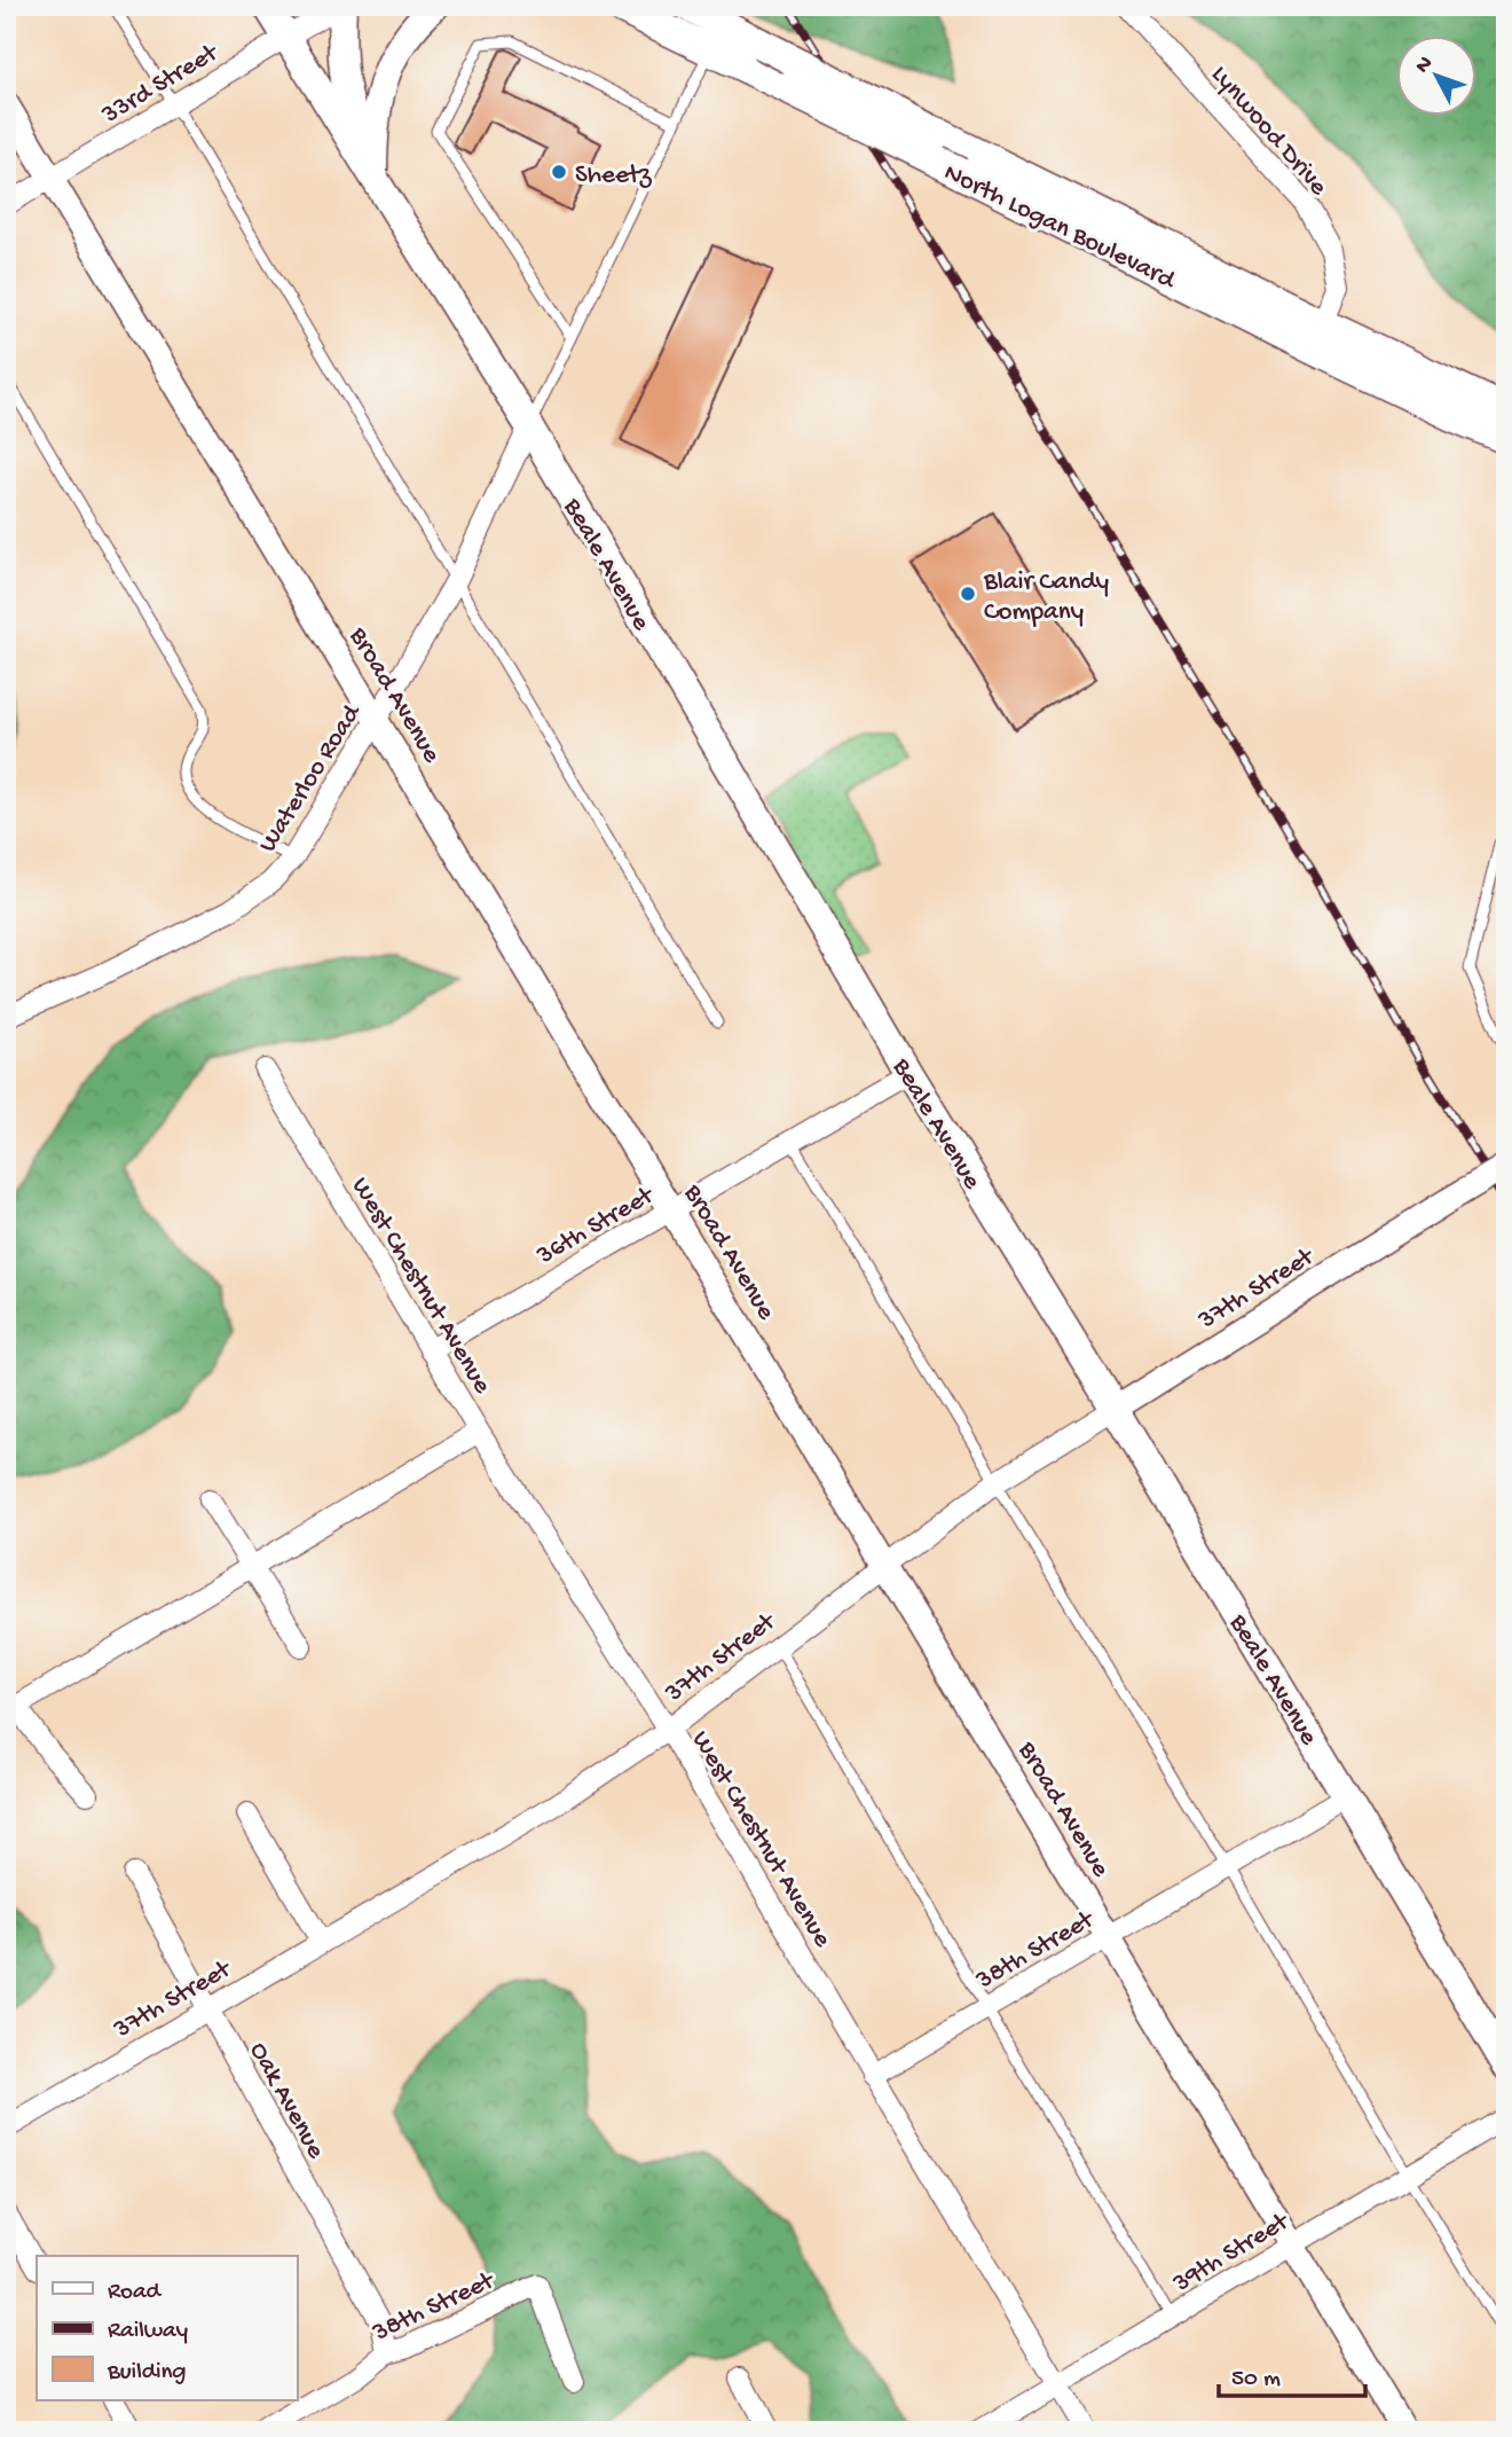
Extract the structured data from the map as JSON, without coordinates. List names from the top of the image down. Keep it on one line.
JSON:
{"streets":{"main road":["North Logan Boulevard","Beale Avenue"],"street":["33rd Street","Lynwood Drive","Broad Avenue","Waterloo Road","36th Street","West Chestnut Avenue","37th Street","38th Street","Oak Avenue","39th Street"]},"crossings":[["33rd Street","Beale Avenue"],["33rd Street","Broad Avenue"],["Lynwood Drive","North Logan Boulevard"],["Beale Avenue","Waterloo Road"],["Beale Avenue","36th Street"],["Beale Avenue","37th Street"],["Beale Avenue","38th Street"],["Broad Avenue","Waterloo Road"],["Broad Avenue","36th Street"],["Broad Avenue","37th Street"],["Broad Avenue","38th Street"],["Broad Avenue","39th Street"],["36th Street","West Chestnut Avenue"],["West Chestnut Avenue","37th Street"],["West Chestnut Avenue","38th Street"],["West Chestnut Avenue","39th Street"],["37th Street","Oak Avenue"],["38th Street","Oak Avenue"]],"places":["Sheetz","Blair Candy Company"],"legend":["Road","Railway","Building"],"scale_bar":"50 m","north":"top left"}
